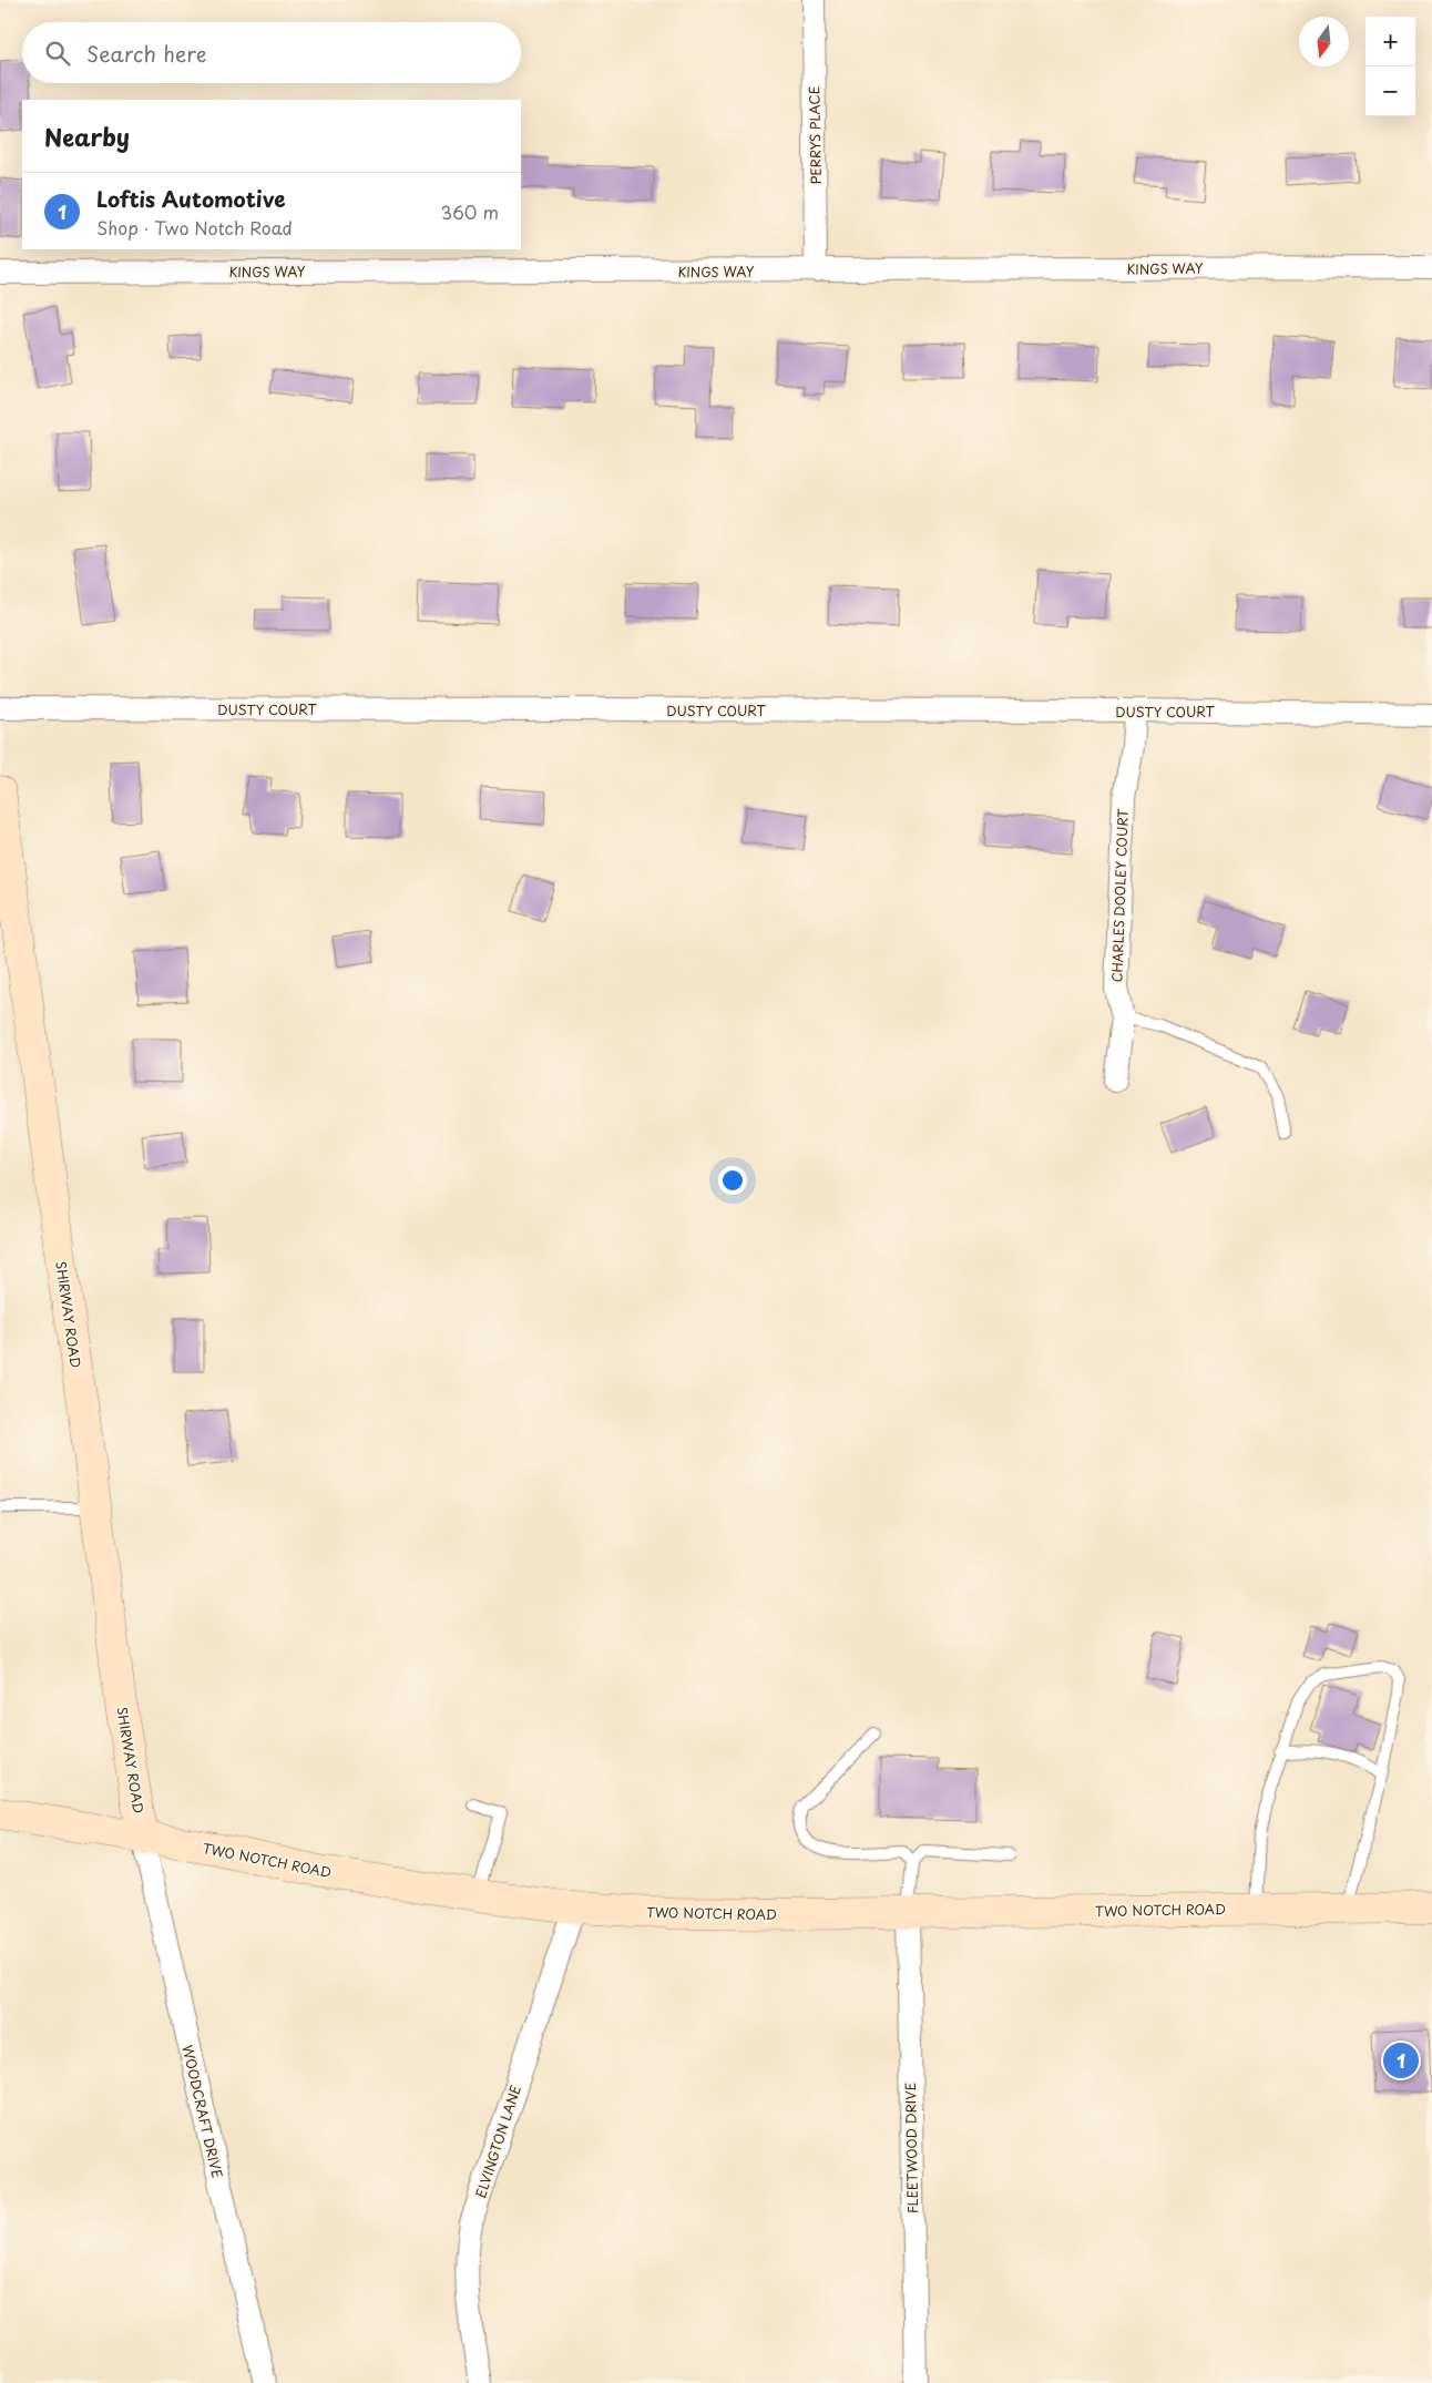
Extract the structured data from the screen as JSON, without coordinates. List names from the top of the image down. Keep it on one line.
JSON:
{"streets":{"street":["PERRYS PLACE","KINGS WAY","DUSTY COURT","CHARLES DOOLEY COURT","SHIRWAY ROAD","TWO NOTCH ROAD","WOODCRAFT DRIVE","ELVINGTON LANE","FLEETWOOD DRIVE"]},"crossings":[["PERRYS PLACE","KINGS WAY"],["DUSTY COURT","CHARLES DOOLEY COURT"],["SHIRWAY ROAD","TWO NOTCH ROAD"],["SHIRWAY ROAD","WOODCRAFT DRIVE"],["TWO NOTCH ROAD","WOODCRAFT DRIVE"],["TWO NOTCH ROAD","ELVINGTON LANE"],["TWO NOTCH ROAD","FLEETWOOD DRIVE"]],"north":"bottom","page":{"map_buttons":["+","−"],"search":"Search here","heading":"Nearby","list":[{"mark":"1","name":"Loftis Automotive","note":"Shop · Two Notch Road","value":"360 m"}],"pins":"1"}}
